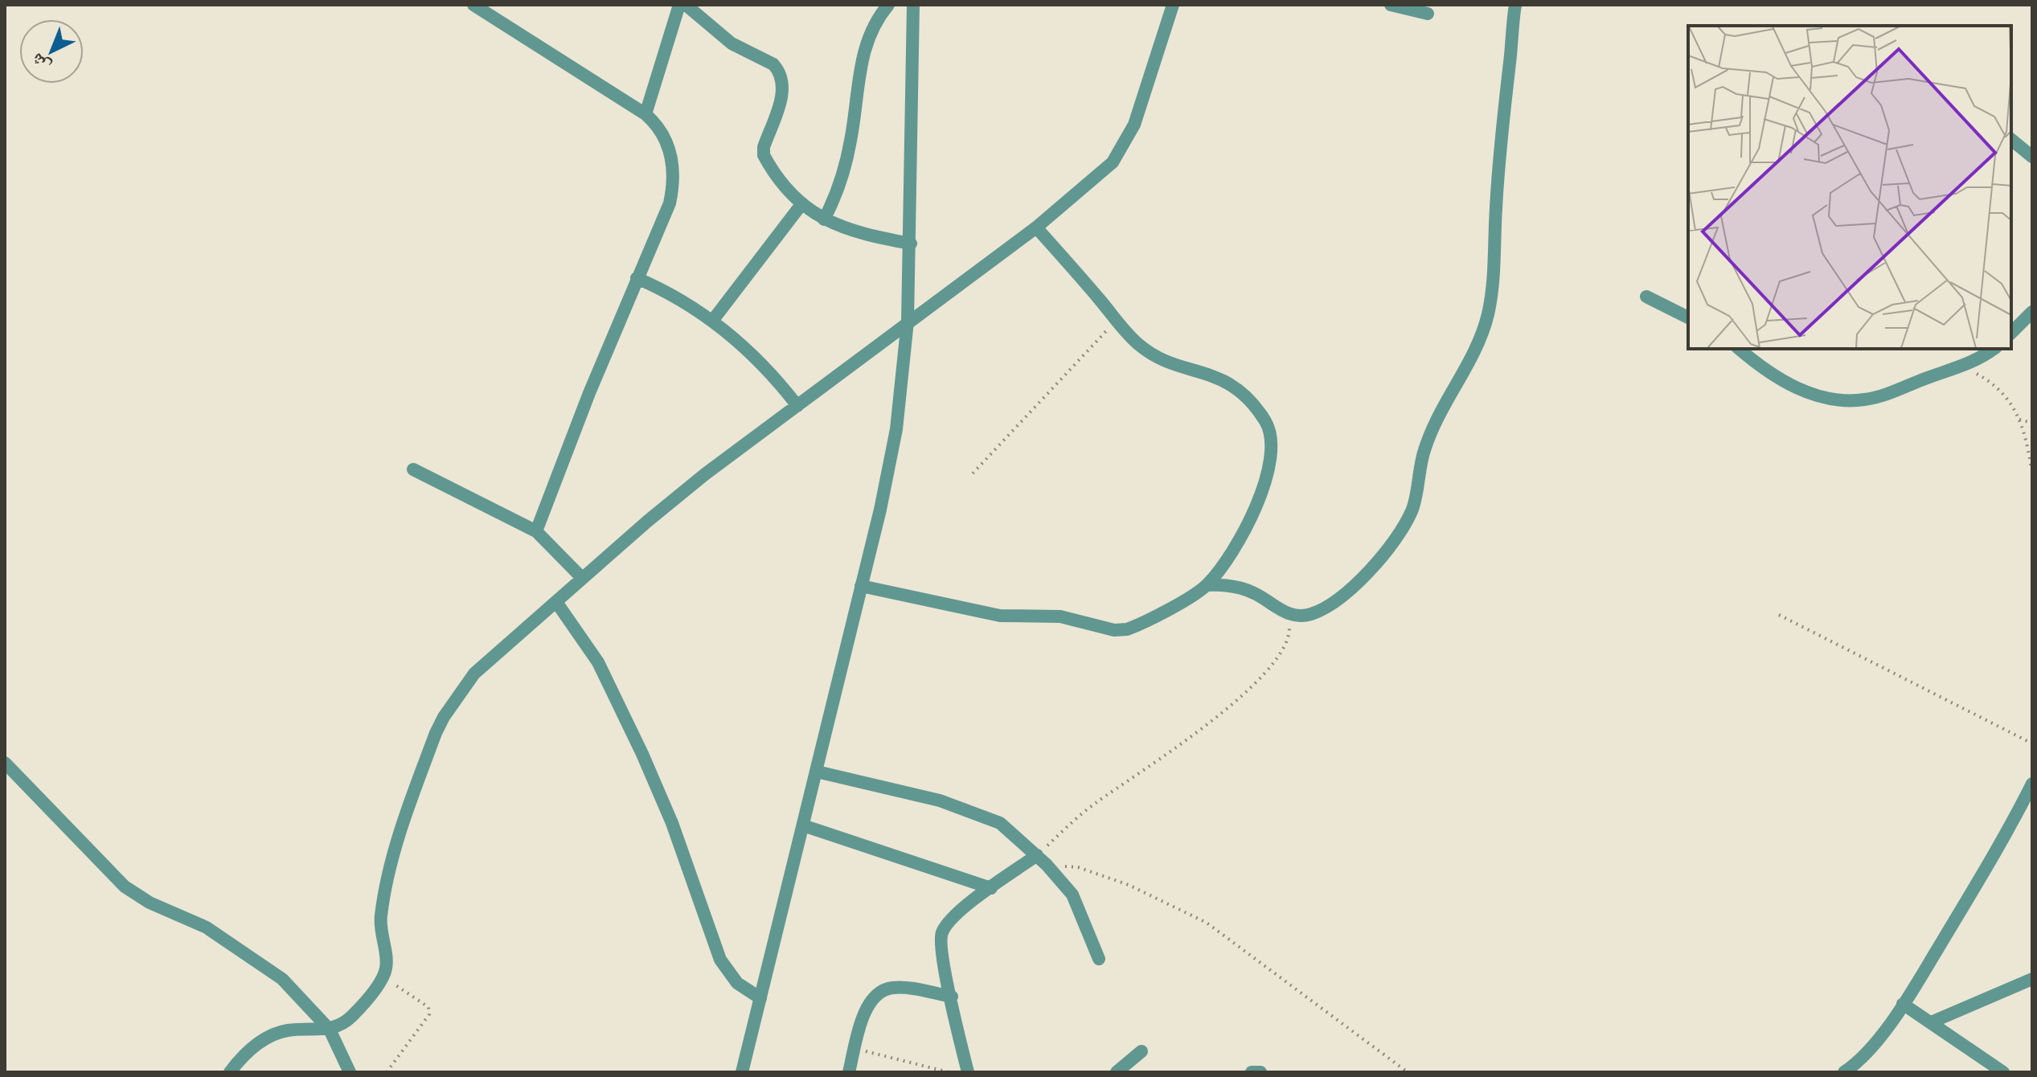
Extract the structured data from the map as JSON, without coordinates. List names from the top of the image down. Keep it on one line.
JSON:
{"north":"bottom left"}
